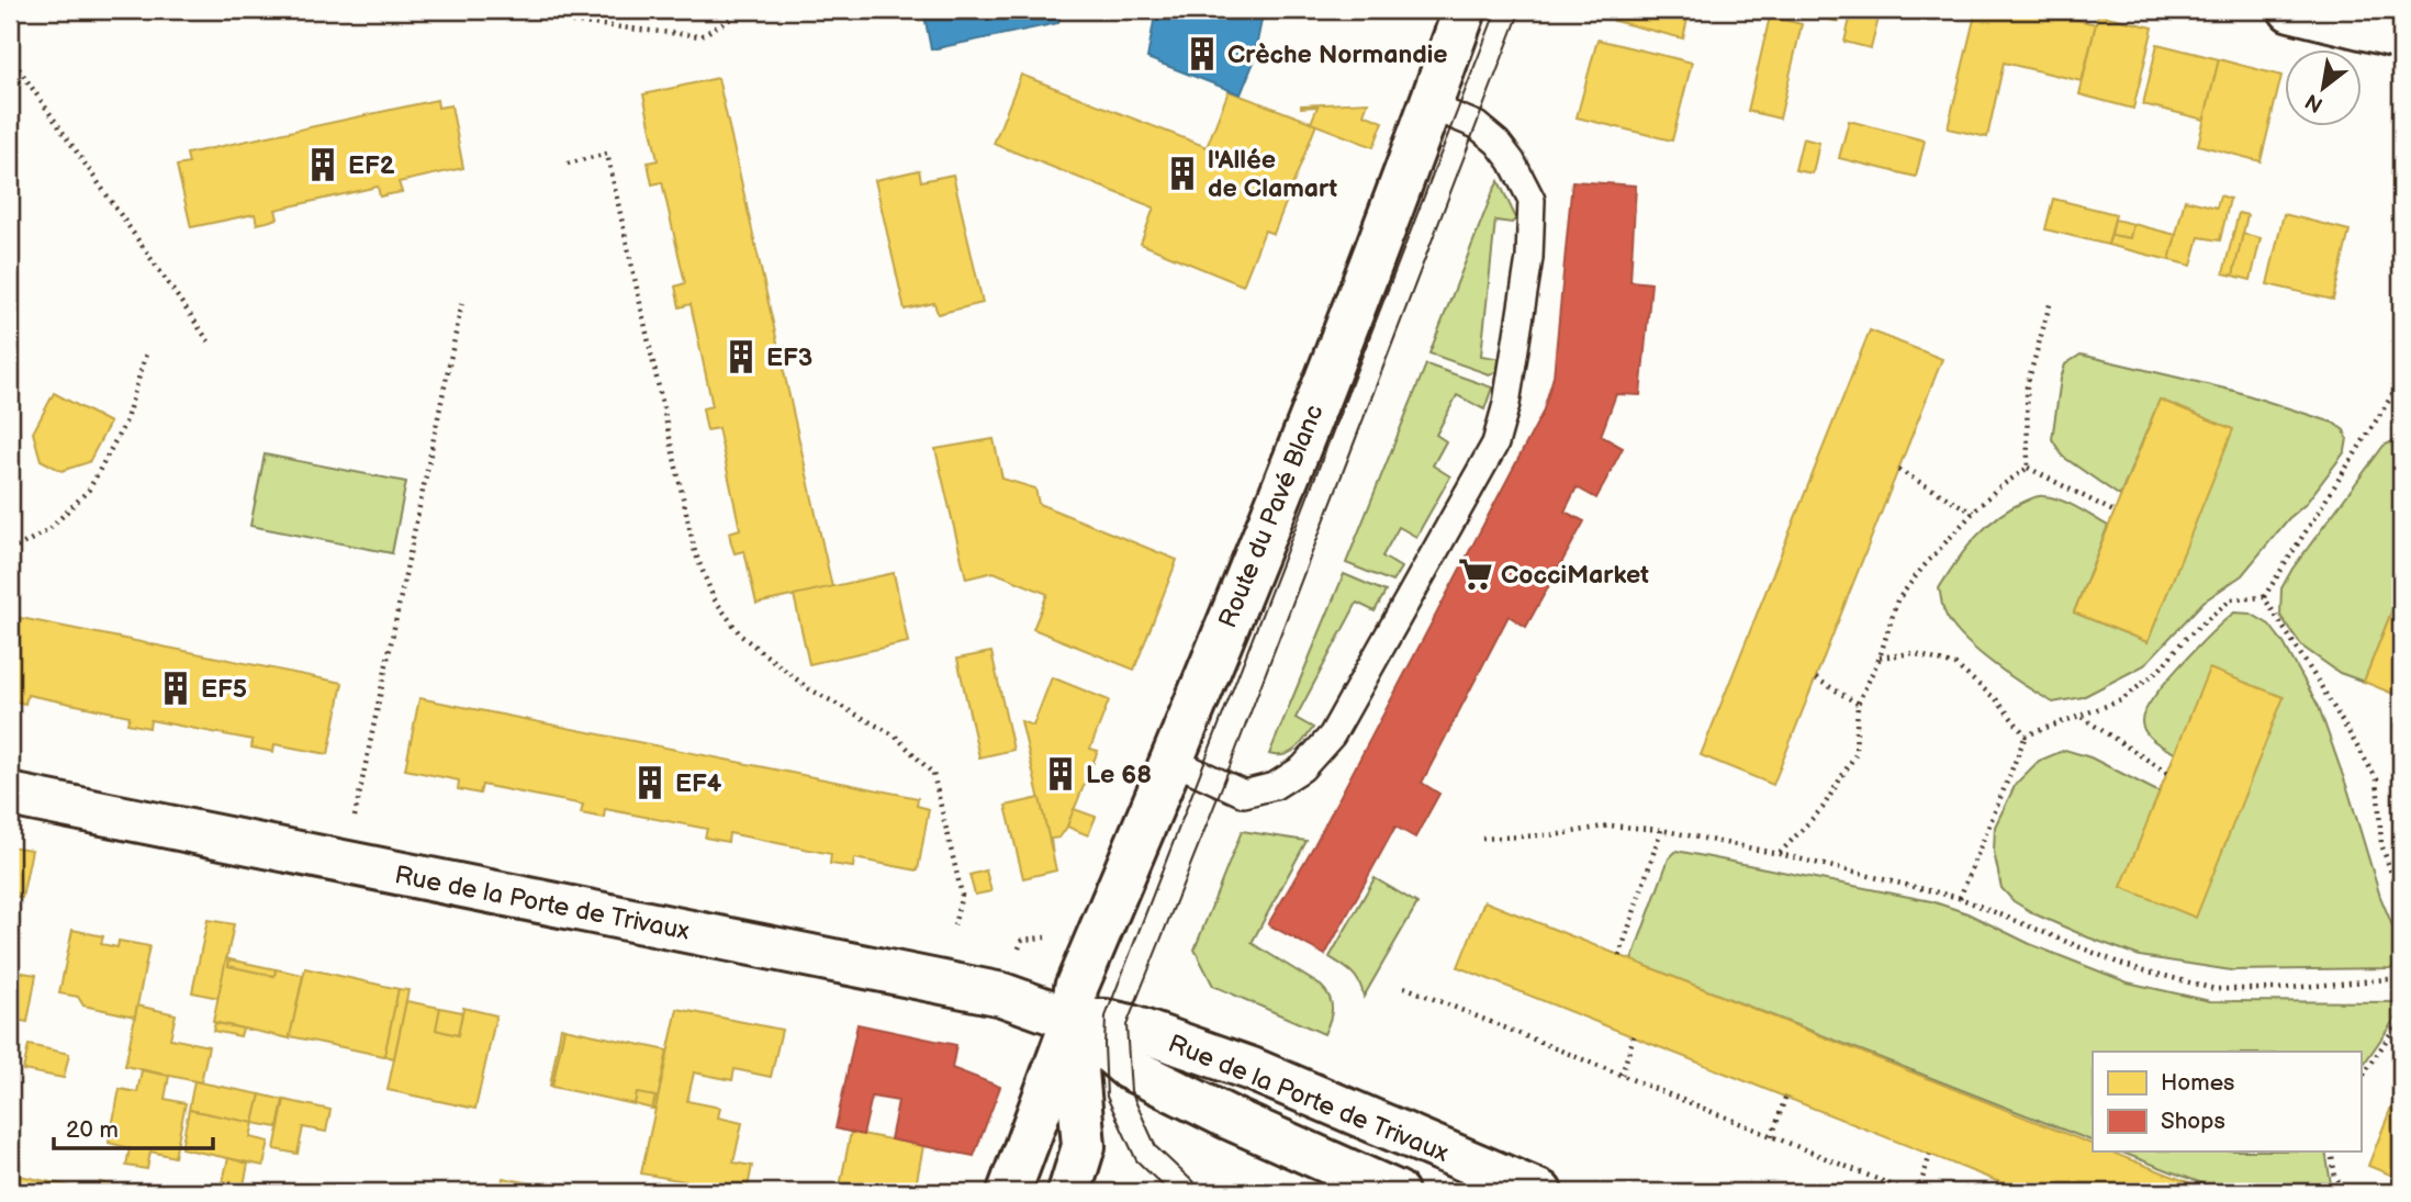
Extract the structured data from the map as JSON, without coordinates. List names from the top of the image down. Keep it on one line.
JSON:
{"streets":{"street":["Route du Pavé Blanc","Rue de la Porte de Trivaux"]},"crossings":[["Route du Pavé Blanc","Rue de la Porte de Trivaux"]],"places":{"building":["Crèche Normandie","EF2","l'Allée de Clamart","EF3","EF5","Le 68","EF4"],"supermarket":["CocciMarket"]},"legend":["Homes","Shops"],"scale_bar":"20 m","north":"bottom left"}
